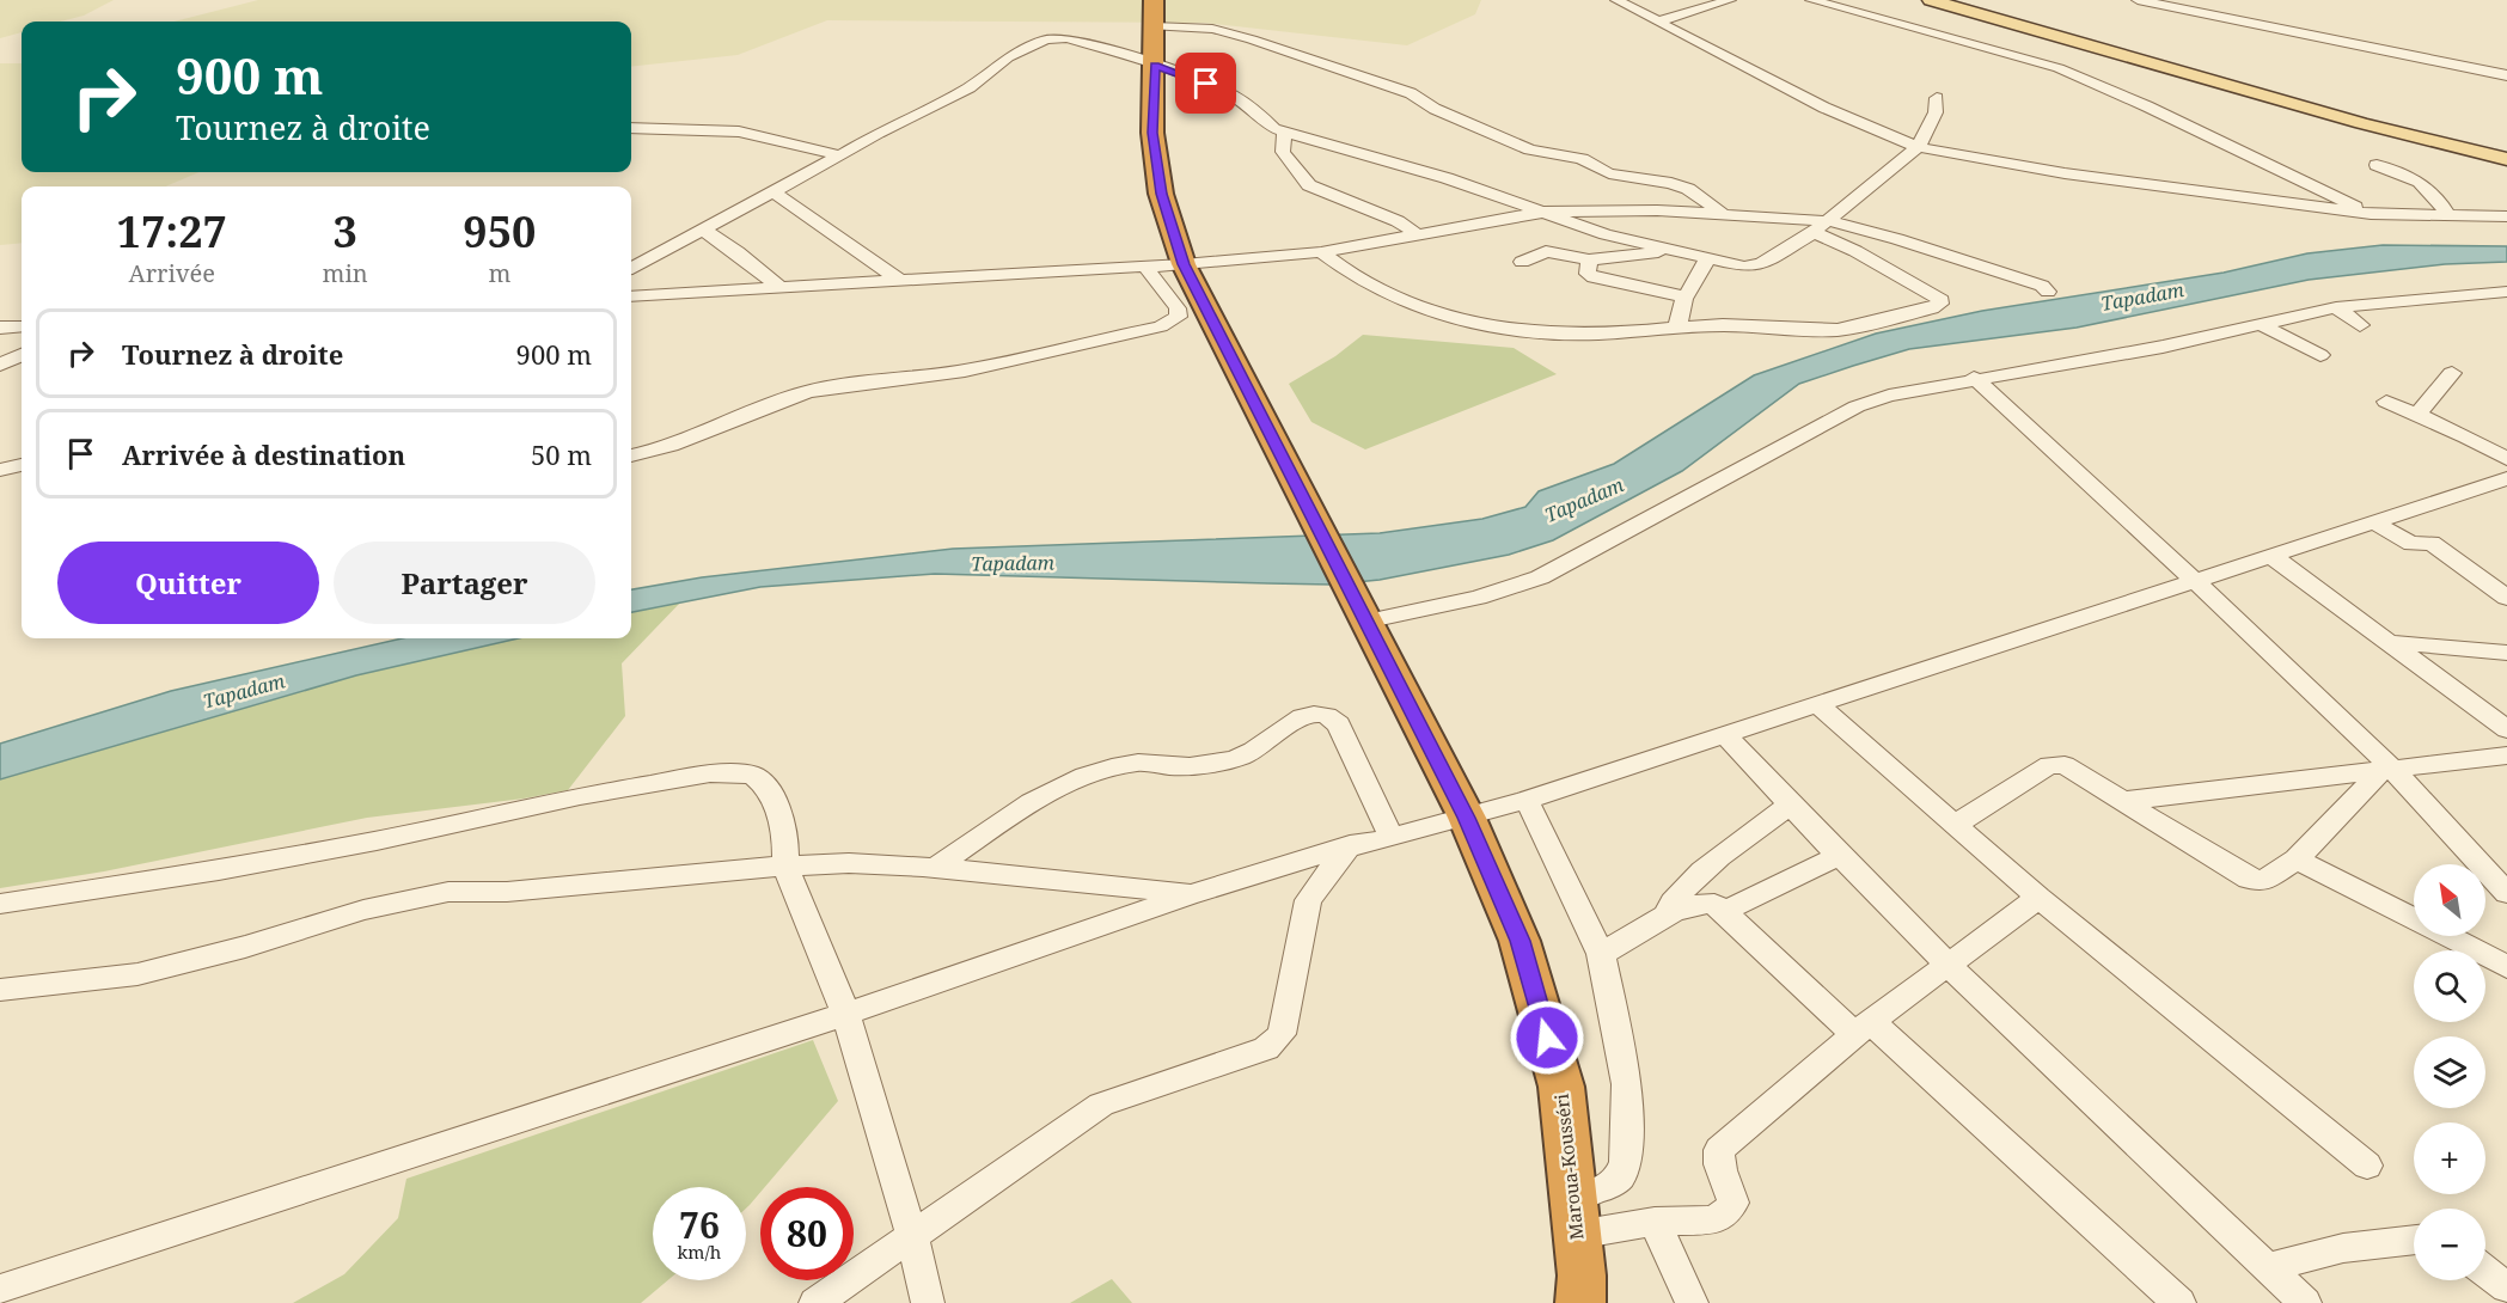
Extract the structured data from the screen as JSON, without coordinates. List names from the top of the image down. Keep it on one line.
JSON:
{"streets":{"highway":["Maroua-Kousséri"]},"water":["Tapadam"],"north":"top left","page":{"turn":["900 m","Tournez à droite"],"eta":["17:27","Arrivée","3","min","950","m"],"list":[{"name":"Tournez à droite","value":"900 m"},{"name":"Arrivée à destination","value":"50 m"}],"buttons":["Quitter","Partager"],"map_buttons":["+","−"],"speed":"76 km/h","limit":"80"}}
